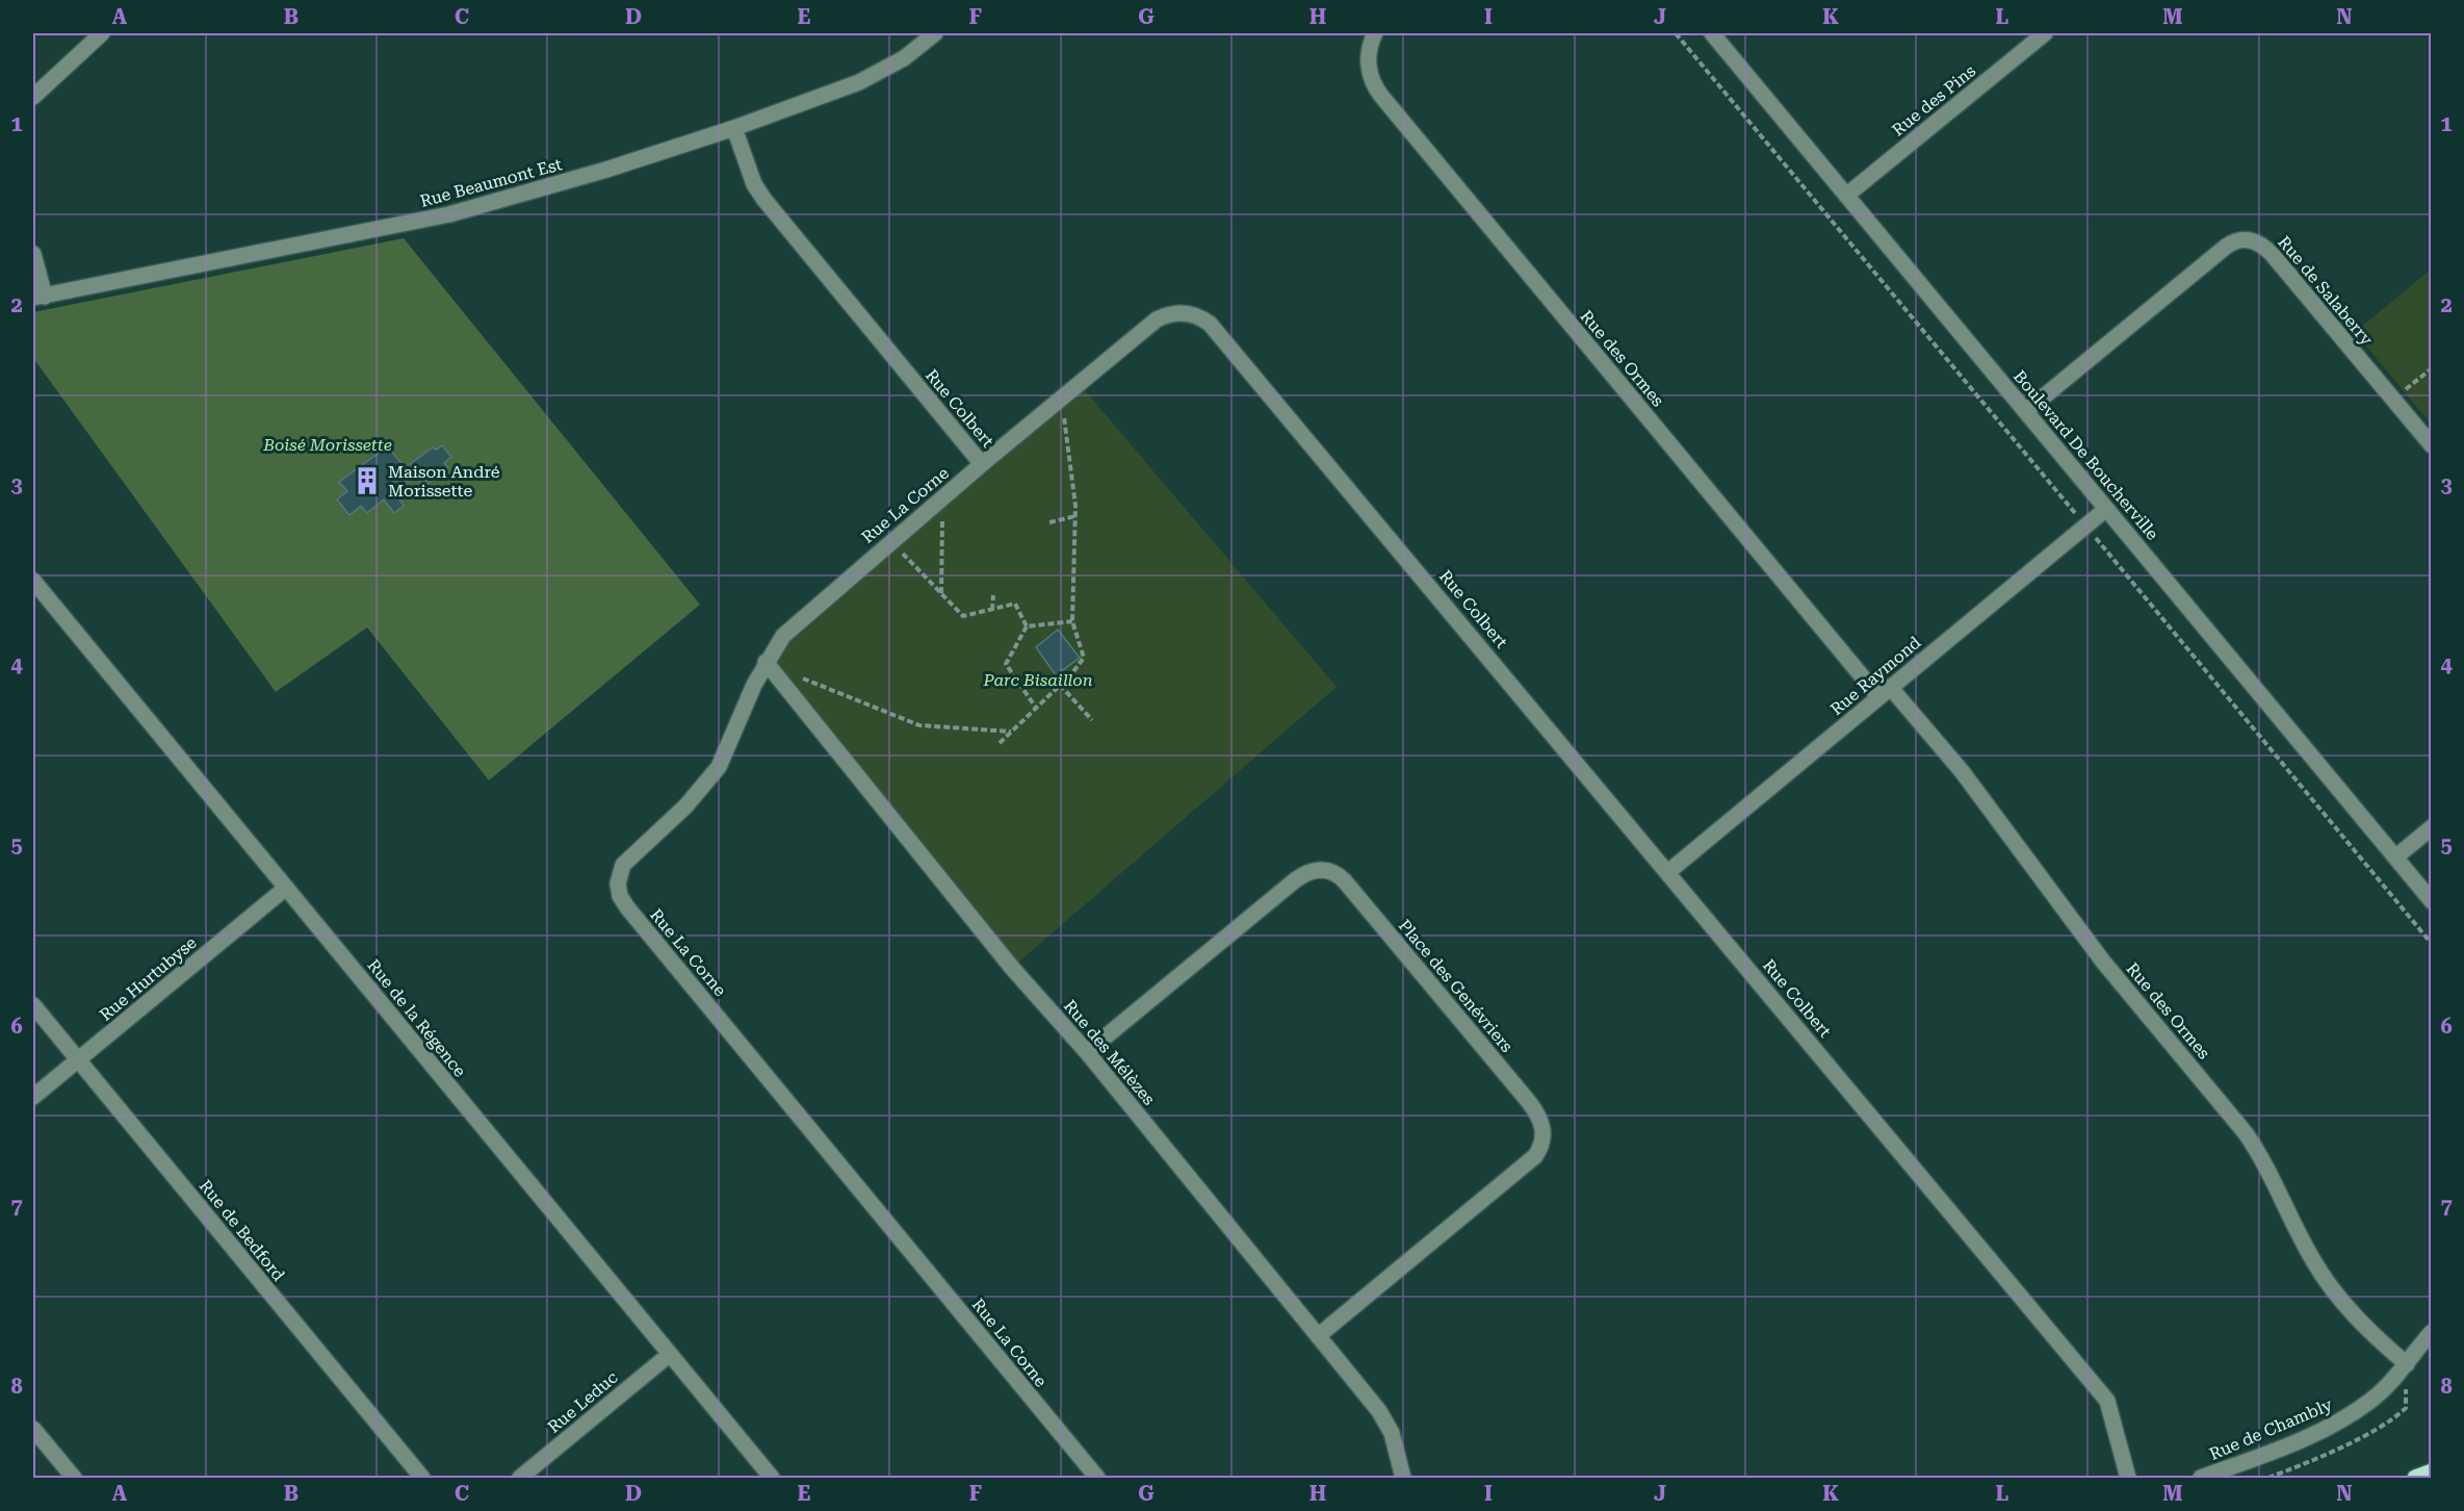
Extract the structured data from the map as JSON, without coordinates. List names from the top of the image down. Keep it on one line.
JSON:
{"streets":{"street":["Rue des Pins","Rue Beaumont Est","Rue de Salaberry","Rue des Ormes","Rue Colbert","Boulevard De Boucherville","Rue La Corne","Rue Raymond","Rue Hurtubyse","Place des Genévriers","Rue de la Régence","Rue des Mélèzes","Rue de Bedford","Rue Leduc","Rue de Chambly"]},"crossings":[["Rue des Pins","Boulevard De Boucherville"],["Rue Beaumont Est","Rue Colbert"],["Rue de Salaberry","Boulevard De Boucherville"],["Rue des Ormes","Rue Raymond"],["Rue des Ormes","Rue de Chambly"],["Rue Colbert","Rue La Corne"],["Rue Colbert","Rue Raymond"],["Boulevard De Boucherville","Rue Raymond"],["Rue La Corne","Rue des Mélèzes"],["Rue Hurtubyse","Rue de la Régence"],["Rue Hurtubyse","Rue de Bedford"],["Place des Genévriers","Rue des Mélèzes"],["Rue de la Régence","Rue Leduc"]],"parks":["Boisé Morissette","Parc Bisaillon"],"places":{"building":["Maison André Morissette"]},"grid":{"columns":["A","B","C","D","E","F","G","H","I","J","K","L","M","N"],"rows":["1","2","3","4","5","6","7","8"]}}
